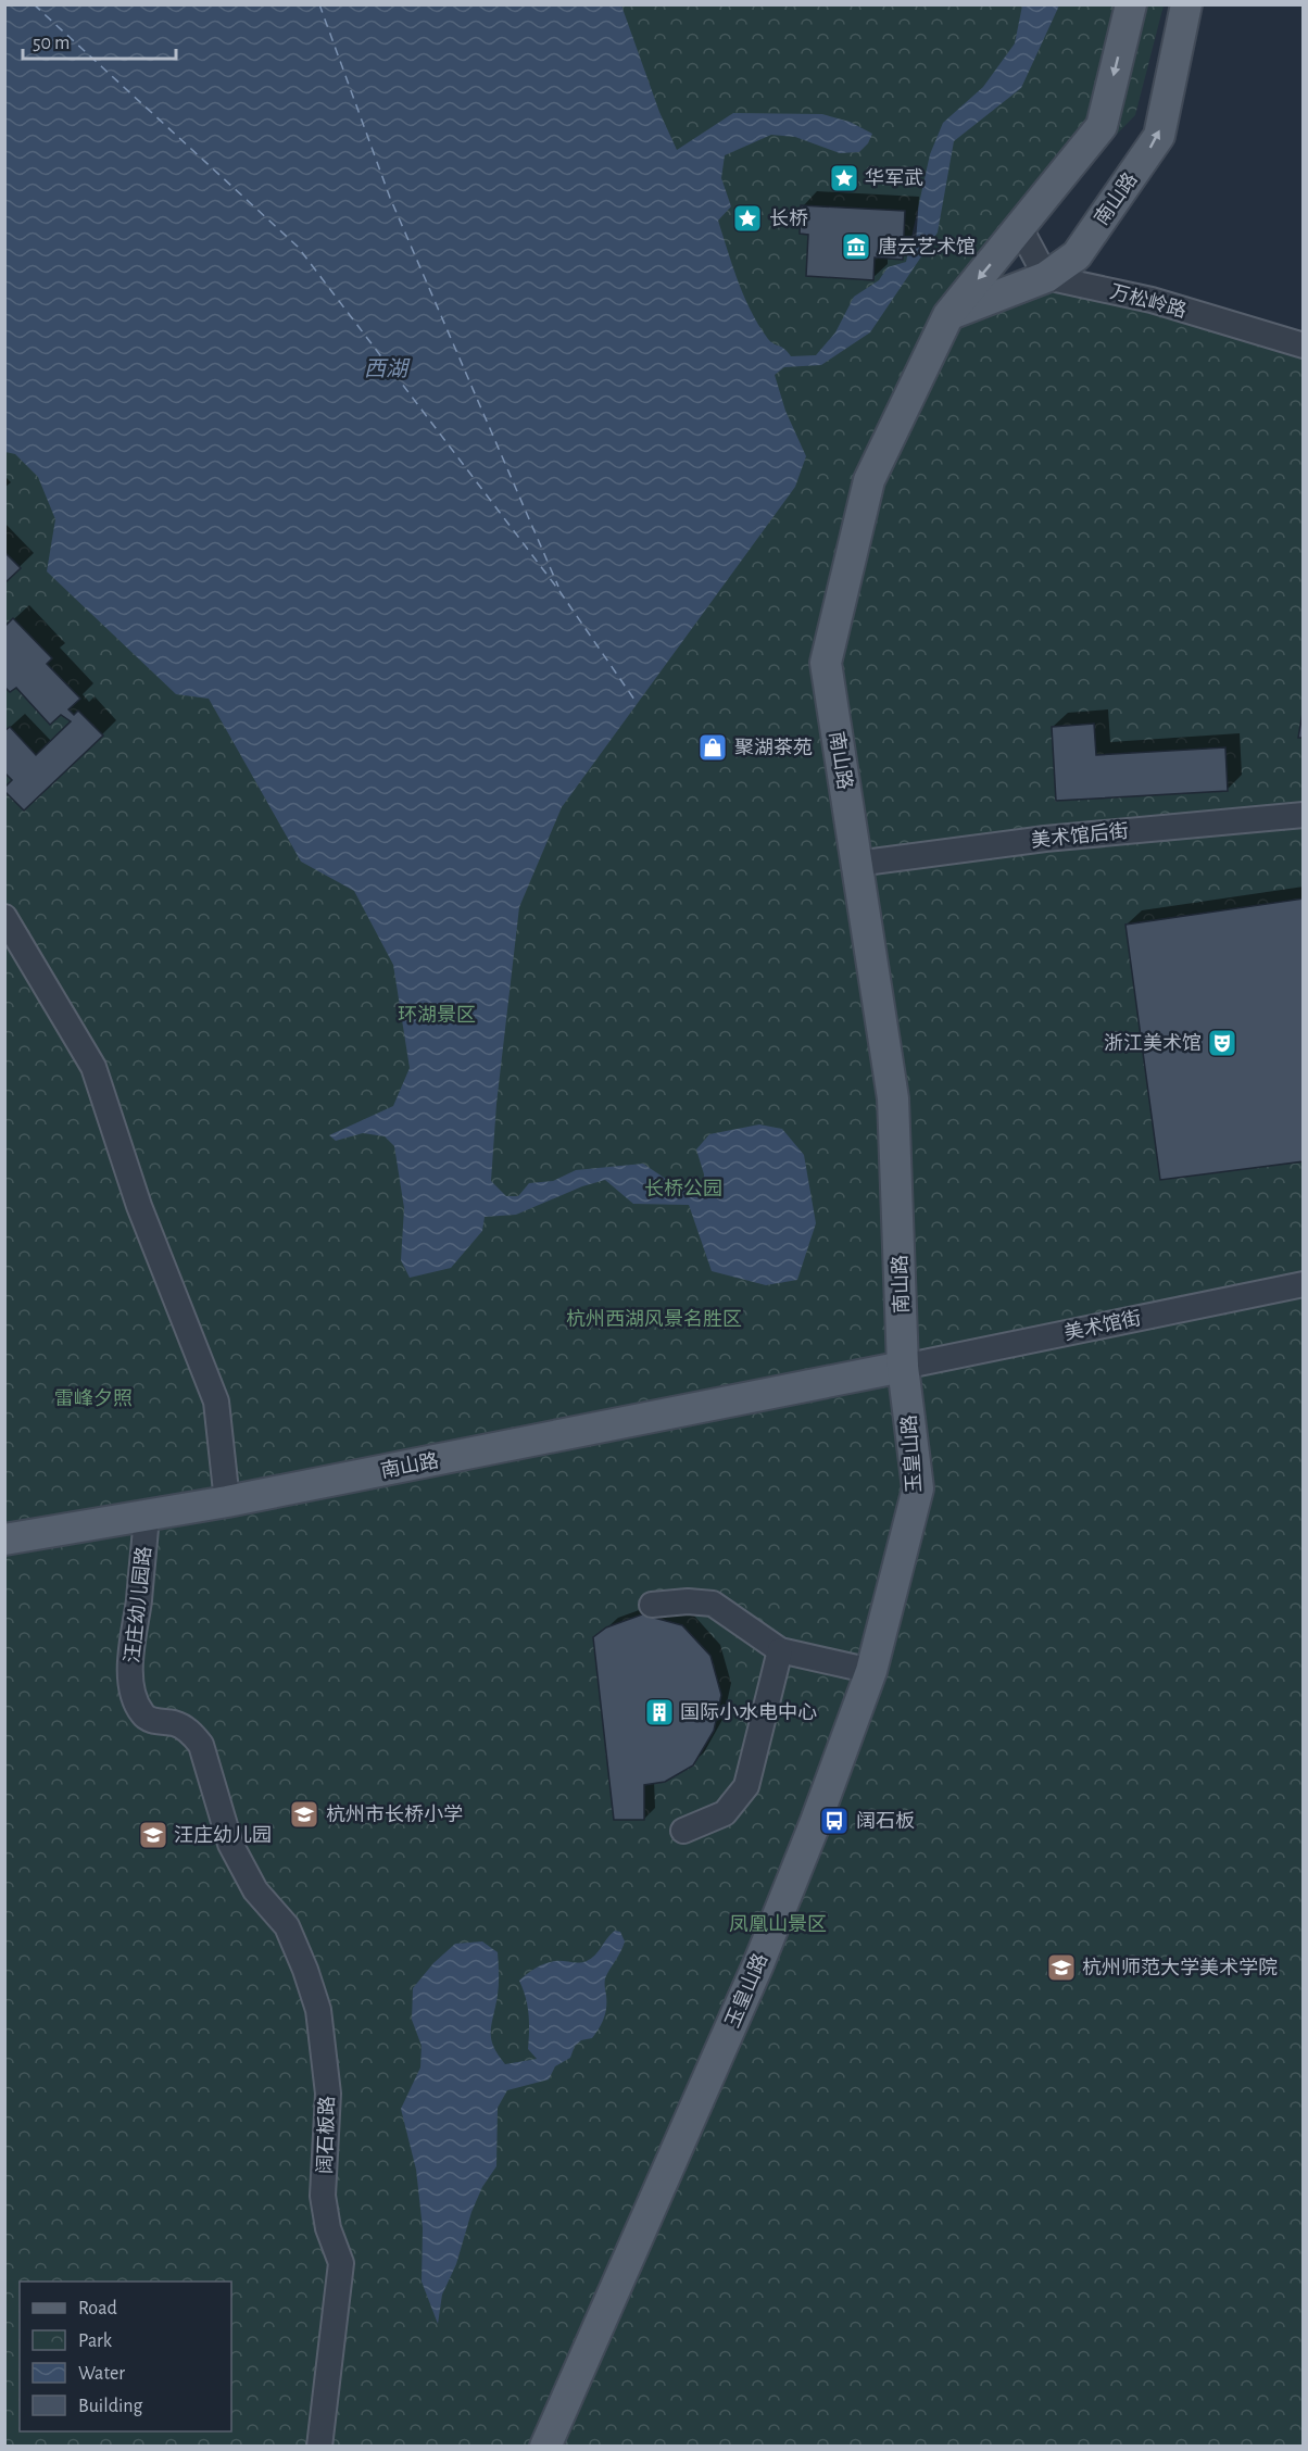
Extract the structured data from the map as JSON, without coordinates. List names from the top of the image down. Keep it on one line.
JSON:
{"streets":{"main road":["南山路","玉皇山路"],"street":["万松岭路","美术馆后街","美术馆街","汪庄幼儿园路","阔石板路"]},"crossings":[["南山路","万松岭路"],["南山路","美术馆后街"],["南山路","美术馆街"],["南山路","玉皇山路"],["南山路","汪庄幼儿园路"],["美术馆街","玉皇山路"],["汪庄幼儿园路","阔石板路"]],"water":["西湖"],"parks":["环湖景区","长桥公园","杭州西湖风景名胜区","雷峰夕照","凤凰山景区"],"places":{"place":["华军武","长桥"],"museum":["唐云艺术馆"],"shop":["聚湖茶苑"],"theatre":["浙江美术馆"],"building":["国际小水电中心"],"school or university":["杭州市长桥小学","汪庄幼儿园","杭州师范大学美术学院"],"bus stop":["阔石板"]},"legend":["Road","Park","Water","Building"],"scale_bar":"50 m"}
